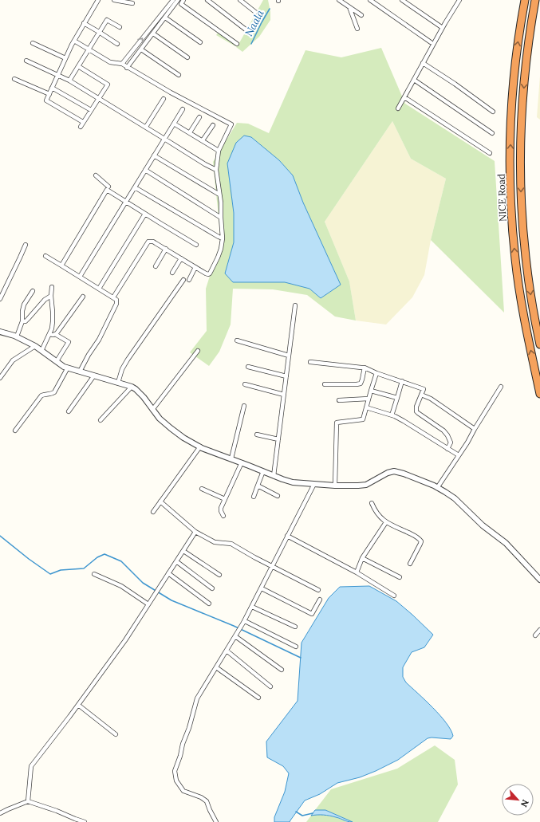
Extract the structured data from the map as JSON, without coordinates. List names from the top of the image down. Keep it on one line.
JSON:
{"streets":{"highway":["NICE Road"]},"water":["Naala"],"north":"bottom right"}
